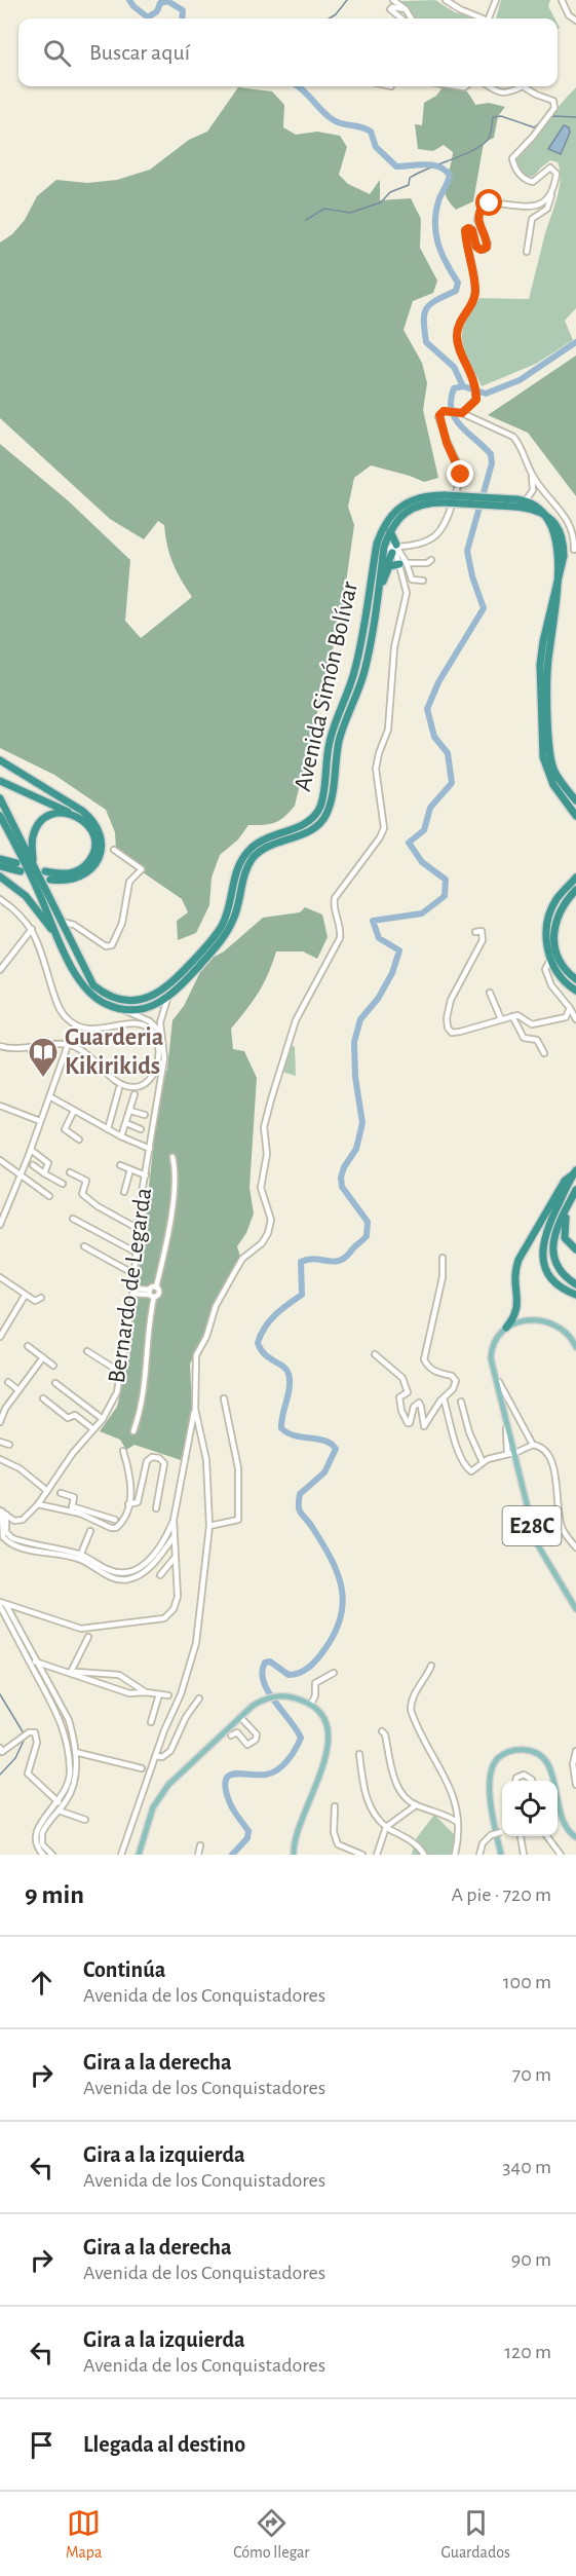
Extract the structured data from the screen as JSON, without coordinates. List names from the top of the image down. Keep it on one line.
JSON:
{"streets":{"highway":["Avenida Simón Bolívar"],"main road":["E28C"],"street":["Bernardo de Legarda"]},"crossings":[["Avenida Simón Bolívar","Bernardo de Legarda"]],"places":{"library":["Guarderia Kikirikids"]},"page":{"search":"Buscar aquí","heading":["9 min","A pie · 720 m"],"list":[["Continúa","Avenida de los Conquistadores","100 m"],["Gira a la derecha","Avenida de los Conquistadores","70 m"],["Gira a la izquierda","Avenida de los Conquistadores","340 m"],["Gira a la derecha","Avenida de los Conquistadores","90 m"],["Gira a la izquierda","Avenida de los Conquistadores","120 m"],"Llegada al destino"],"nav":["Mapa","Cómo llegar","Guardados"]}}
